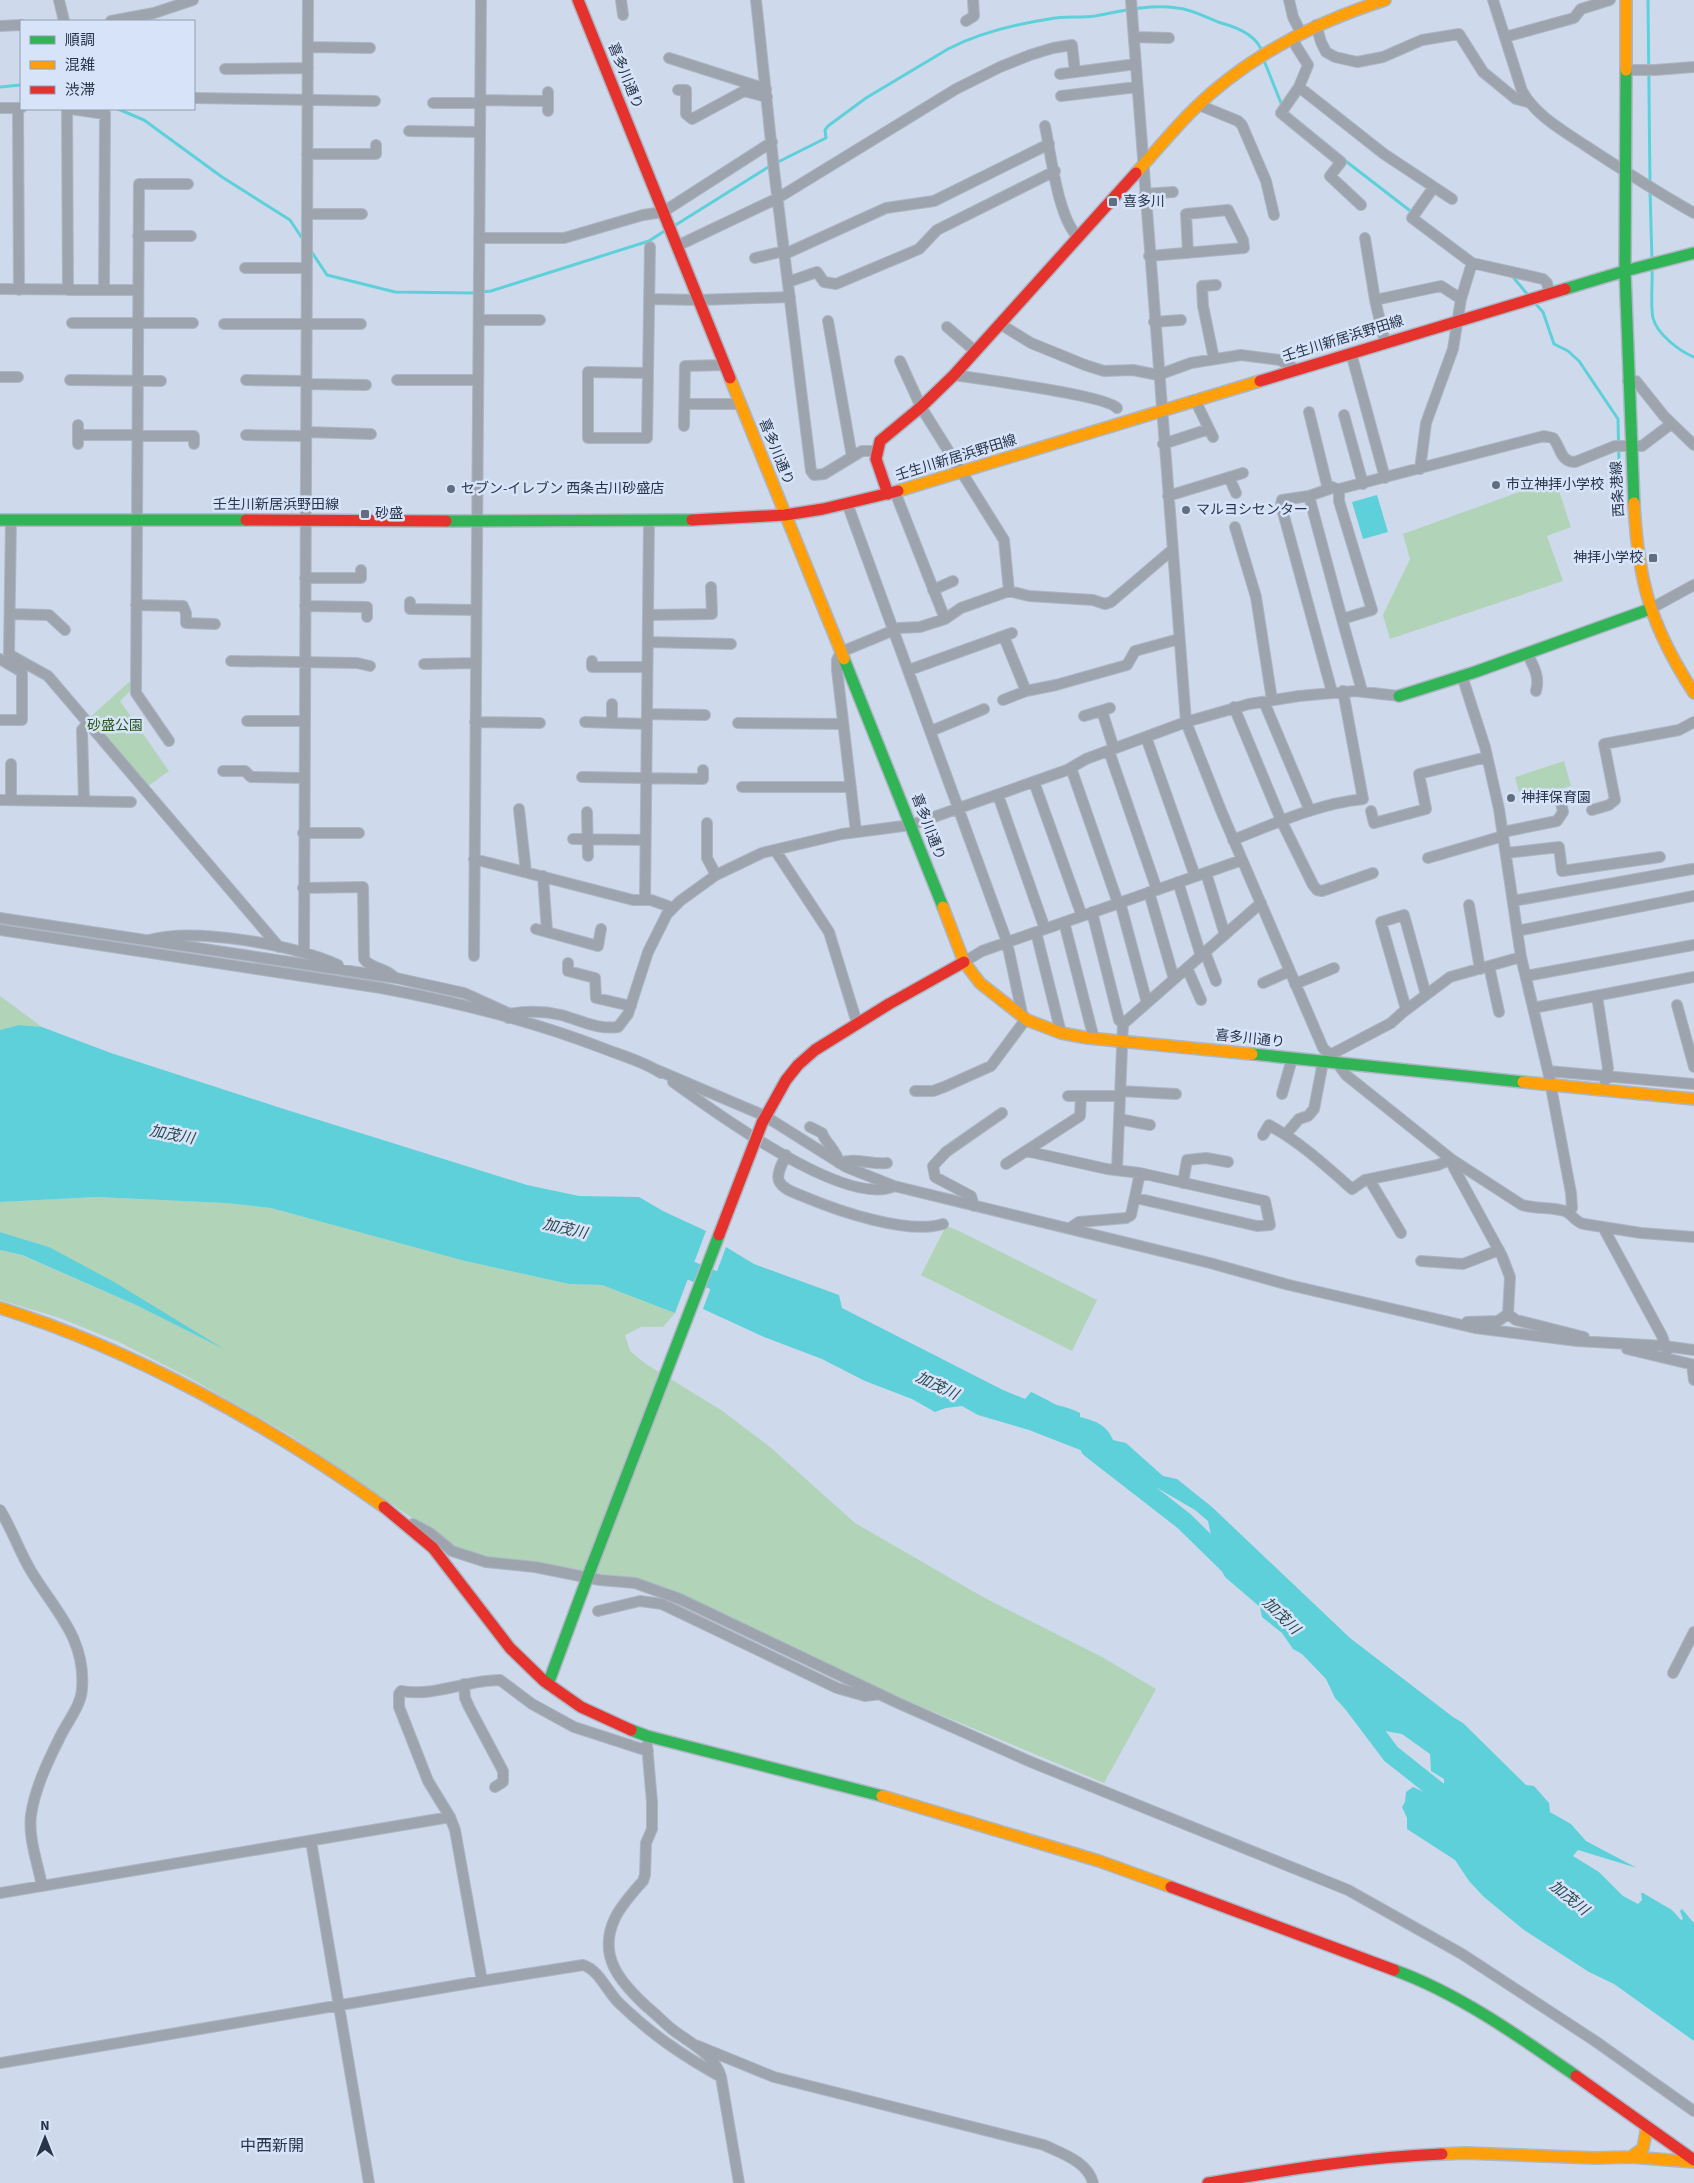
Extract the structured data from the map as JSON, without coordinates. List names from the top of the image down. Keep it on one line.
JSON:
{"streets":{"street":["喜多川通り","壬生川新居浜野田線","西条港線"]},"crossings":[["喜多川通り","壬生川新居浜野田線"],["壬生川新居浜野田線","西条港線"]],"districts":["中西新開"],"water":["加茂川"],"parks":["砂盛公園"],"places":{"transit":["喜多川","砂盛","神拝小学校"],"other":["市立神拝小学校","セブン-イレブン 西条古川砂盛店","マルヨシセンター","神拝保育園"]},"legend":["順調","混雑","渋滞"],"north":"top"}
